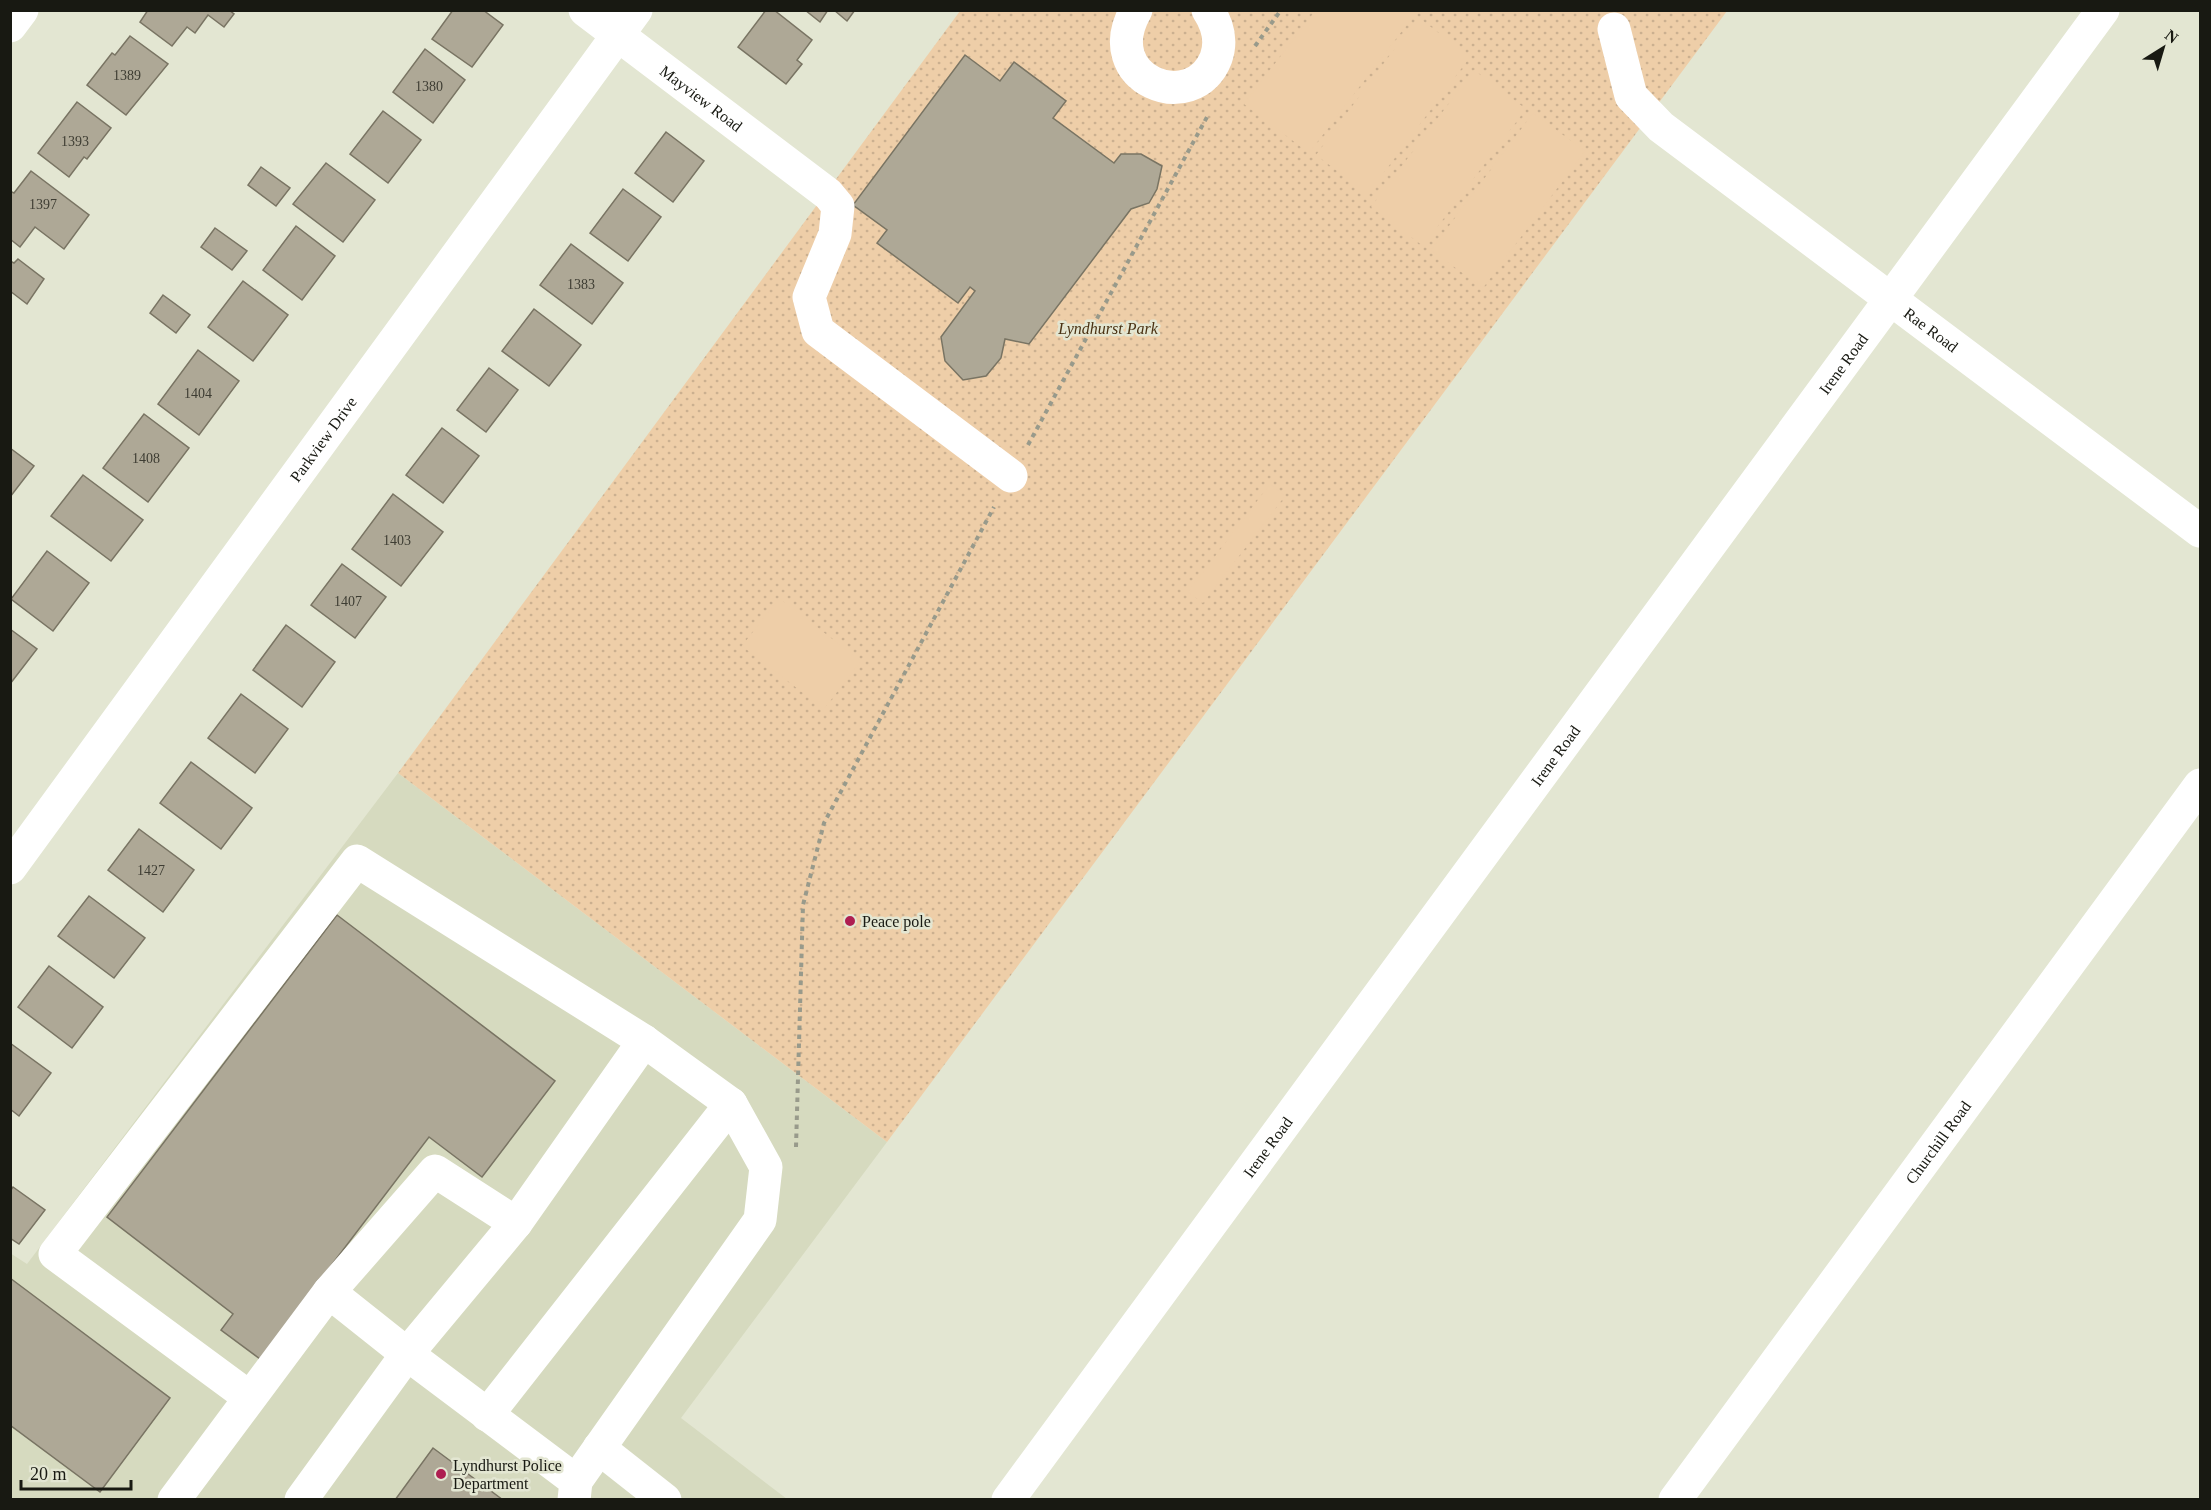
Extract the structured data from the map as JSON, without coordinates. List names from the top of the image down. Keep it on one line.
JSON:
{"streets":{"street":["Mayview Road","Rae Road","Irene Road","Parkview Drive","Churchill Road"]},"crossings":[["Mayview Road","Parkview Drive"],["Rae Road","Irene Road"]],"parks":["Lyndhurst Park"],"places":["Peace pole","Lyndhurst Police Department"],"house_numbers":["1389","1380","1393","1397","1383","1404","1408","1403","1407","1427"],"scale_bar":"20 m","north":"top right"}
